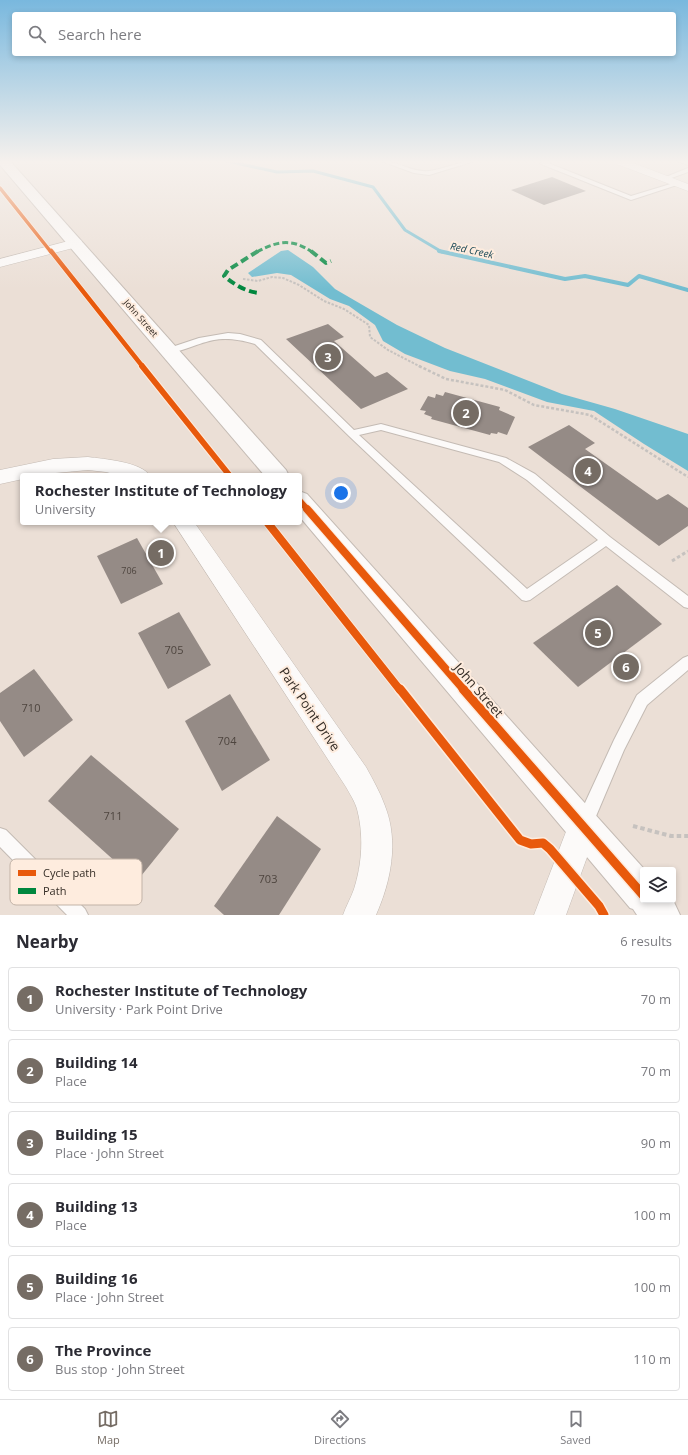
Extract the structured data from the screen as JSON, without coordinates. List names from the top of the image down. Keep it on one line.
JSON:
{"streets":{"street":["John Street","Park Point Drive"]},"water":["Red Creek"],"house_numbers":["706","705","710","704","711","703"],"legend":["Cycle path","Path"],"page":{"search":"Search here","pins":["3","2","4","1","5","6"],"popup":["Rochester Institute of Technology","University"],"heading":["Nearby","6 results"],"list":[{"mark":"1","name":"Rochester Institute of Technology","note":"University · Park Point Drive","value":"70 m"},{"mark":"2","name":"Building 14","note":"Place","value":"70 m"},{"mark":"3","name":"Building 15","note":"Place · John Street","value":"90 m"},{"mark":"4","name":"Building 13","note":"Place","value":"100 m"},{"mark":"5","name":"Building 16","note":"Place · John Street","value":"100 m"},{"mark":"6","name":"The Province","note":"Bus stop · John Street","value":"110 m"}],"nav":["Map","Directions","Saved"]}}
